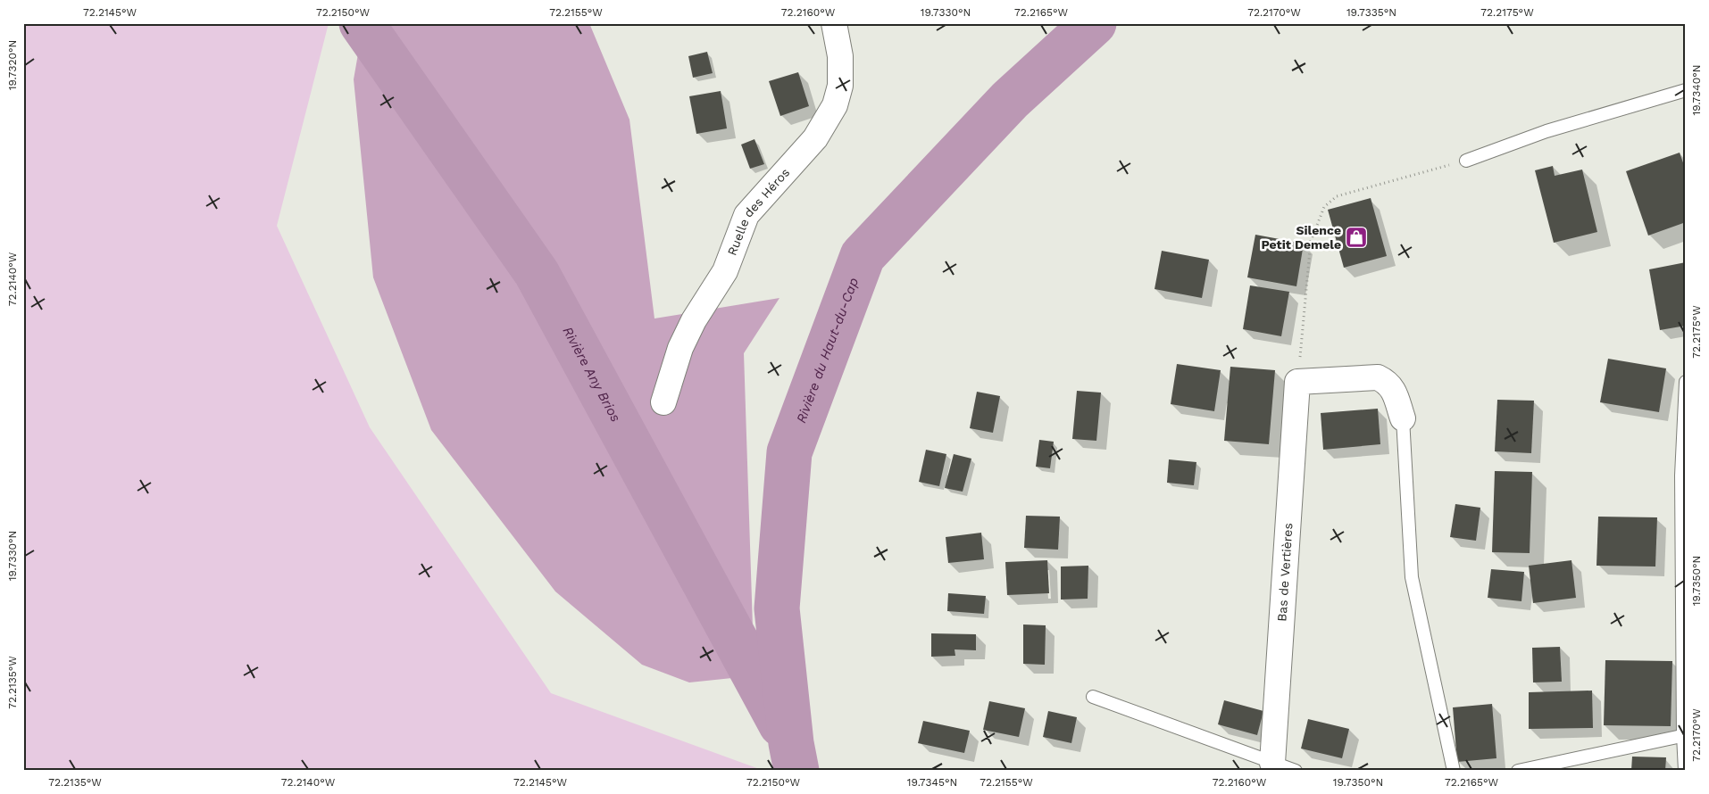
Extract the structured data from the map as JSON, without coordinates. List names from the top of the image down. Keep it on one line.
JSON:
{"streets":{"street":["Ruelle des Héros","Bas de Vertières"]},"water":["Rivière du Haut-du-Cap","Rivière Any Brios"],"places":{"shop":["Silence Petit Demele"]},"coordinates":["72.2145°W","72.2150°W","72.2155°W","72.2160°W","19.7330°N","72.2165°W","72.2170°W","19.7335°N","72.2175°W","19.7320°N","19.7340°N","72.2140°W","19.7350°N","72.2135°W","19.7345°N"]}
